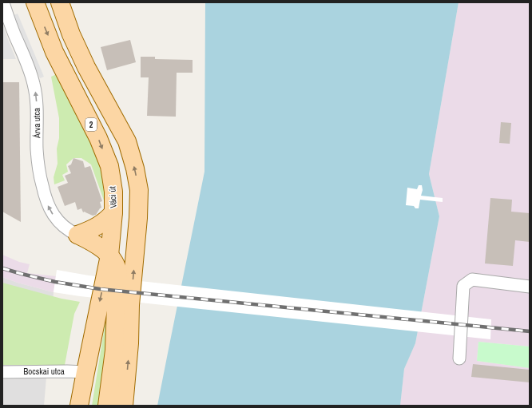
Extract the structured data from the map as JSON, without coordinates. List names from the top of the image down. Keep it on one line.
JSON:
{"streets":{"main road":["2","Váci út"],"street":["Árva utca","Bocskai utca"]},"crossings":[["Váci út","Bocskai utca"]],"one_way":["Árva utca"]}
